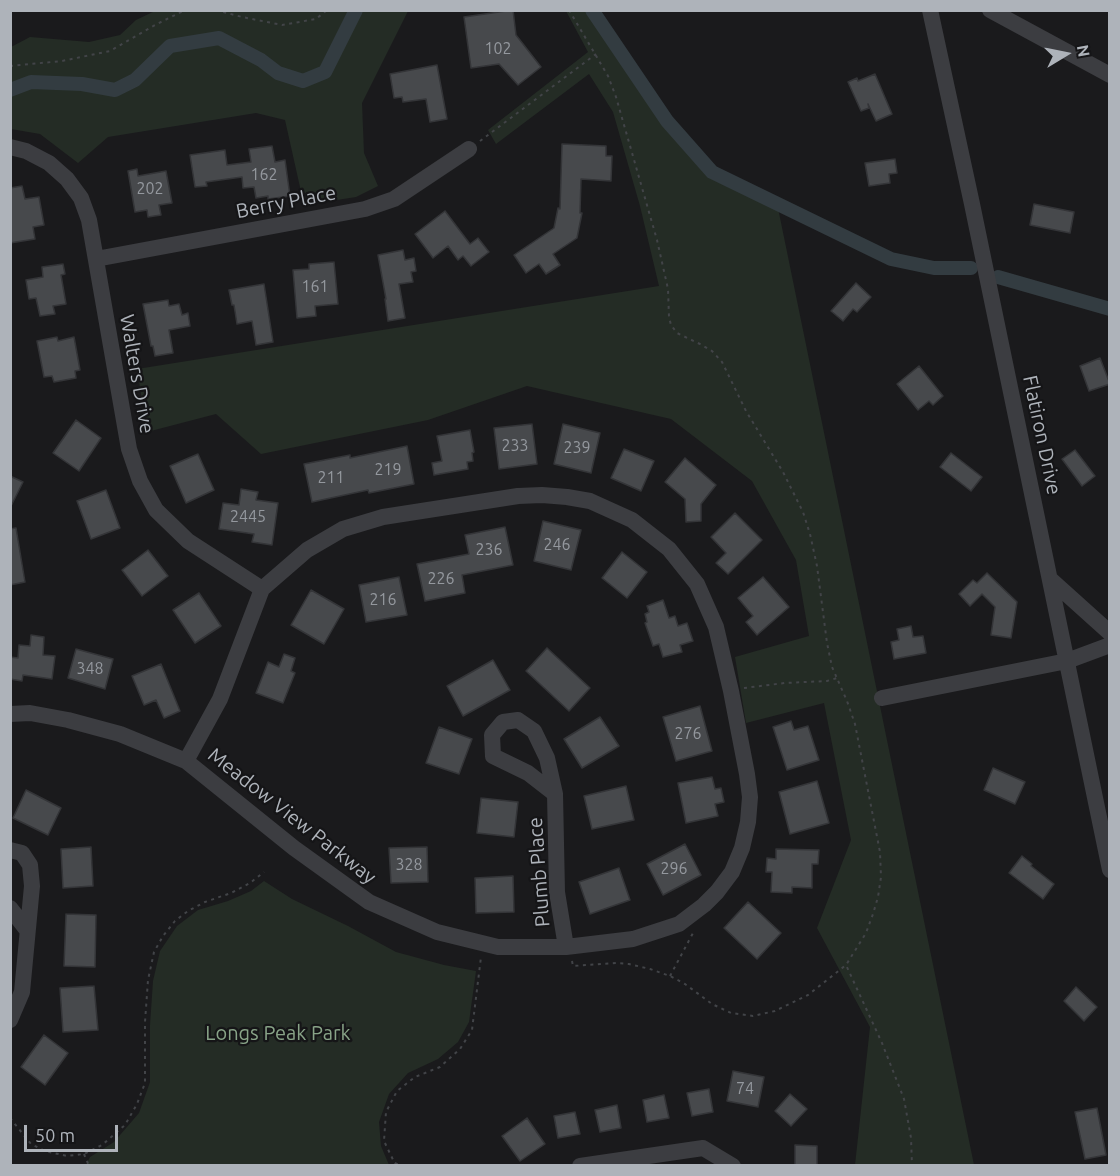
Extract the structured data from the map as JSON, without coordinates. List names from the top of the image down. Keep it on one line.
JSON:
{"streets":{"street":["Berry Place","Walters Drive","Flatiron Drive","Meadow View Parkway","Plumb Place"]},"crossings":[["Berry Place","Walters Drive"],["Walters Drive","Meadow View Parkway"],["Meadow View Parkway","Plumb Place"]],"parks":["Longs Peak Park"],"house_numbers":["102","162","202","161","233","239","219","211","2445","246","236","226","216","348","276","328","296","74"],"scale_bar":"50 m","north":"right"}
